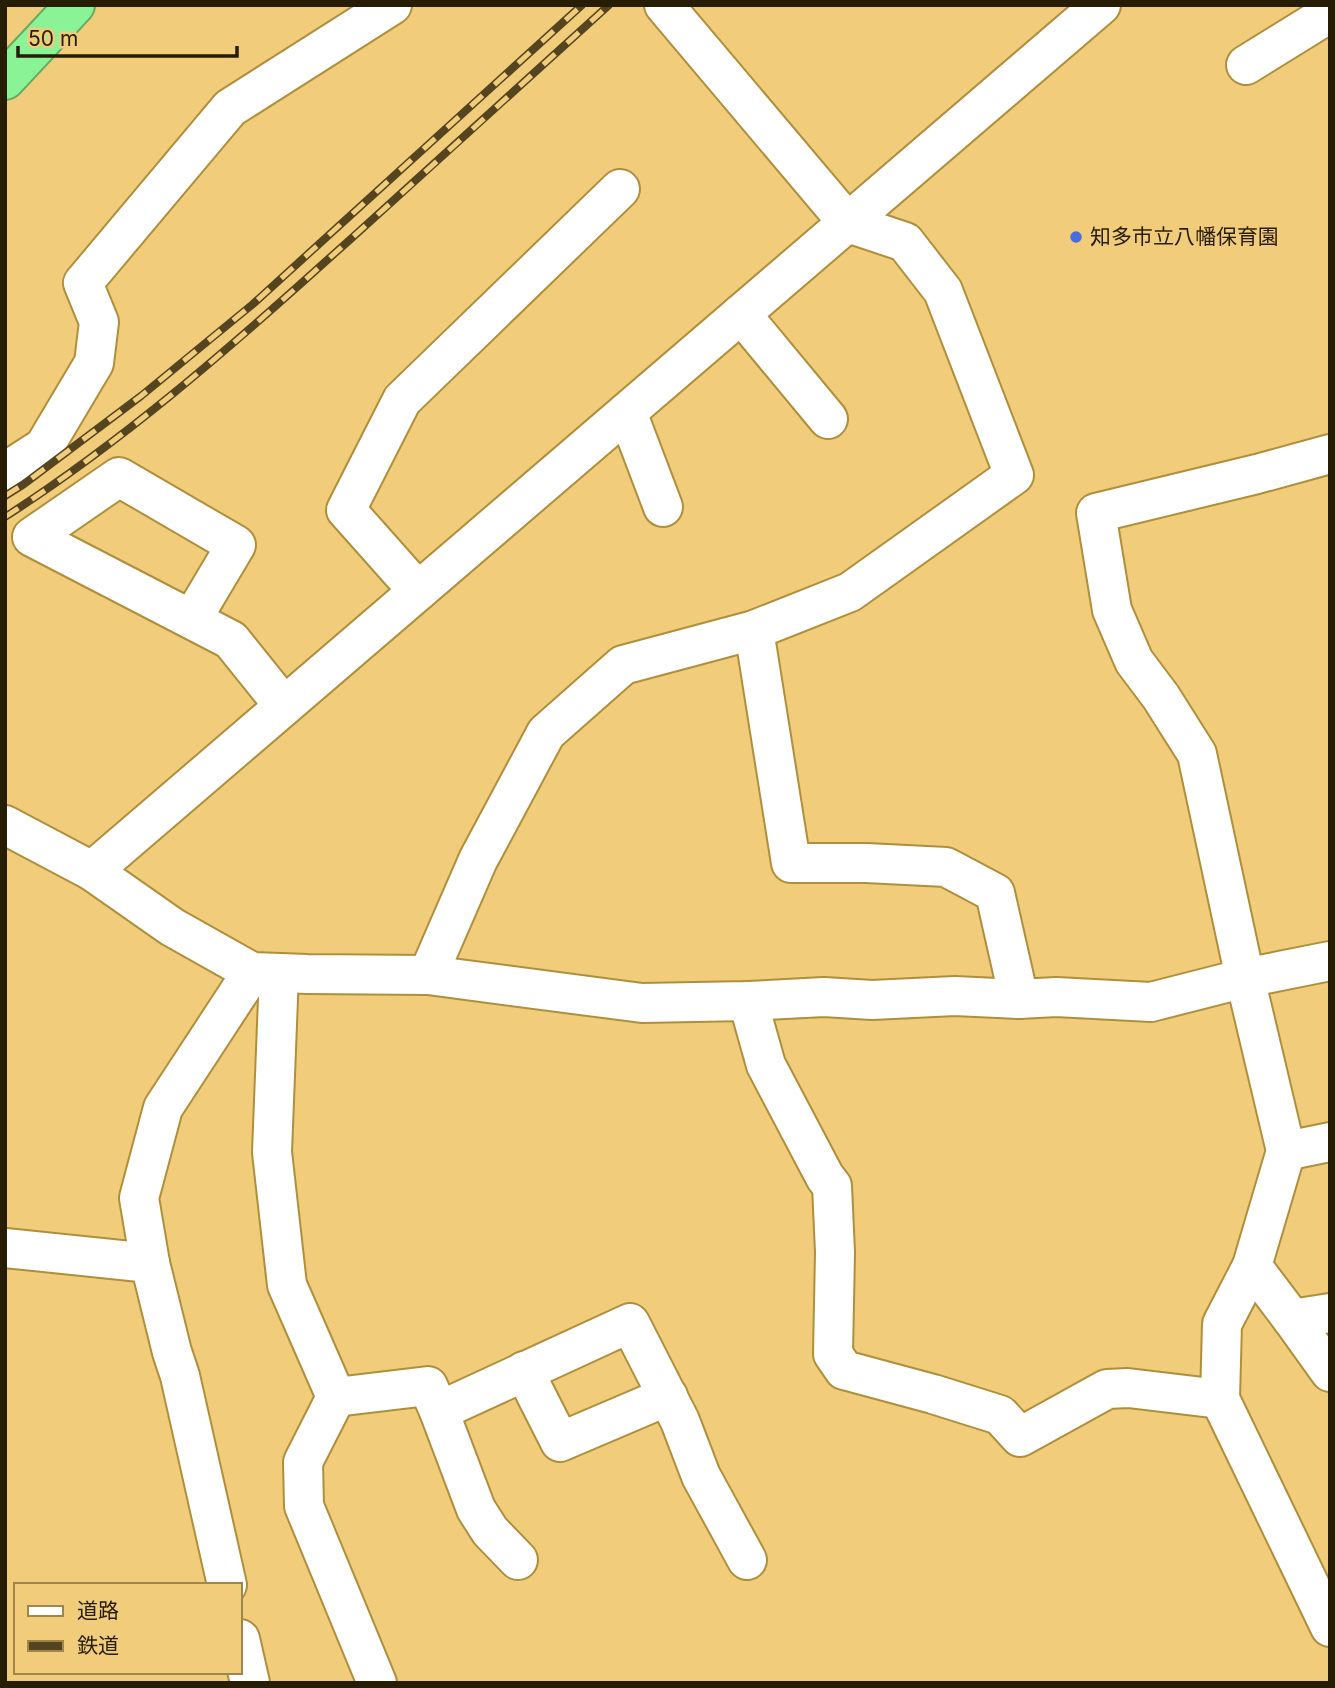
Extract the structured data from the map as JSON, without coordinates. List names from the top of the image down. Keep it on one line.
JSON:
{"places":["知多市立八幡保育園"],"legend":["道路","鉄道"],"scale_bar":"50 m"}
